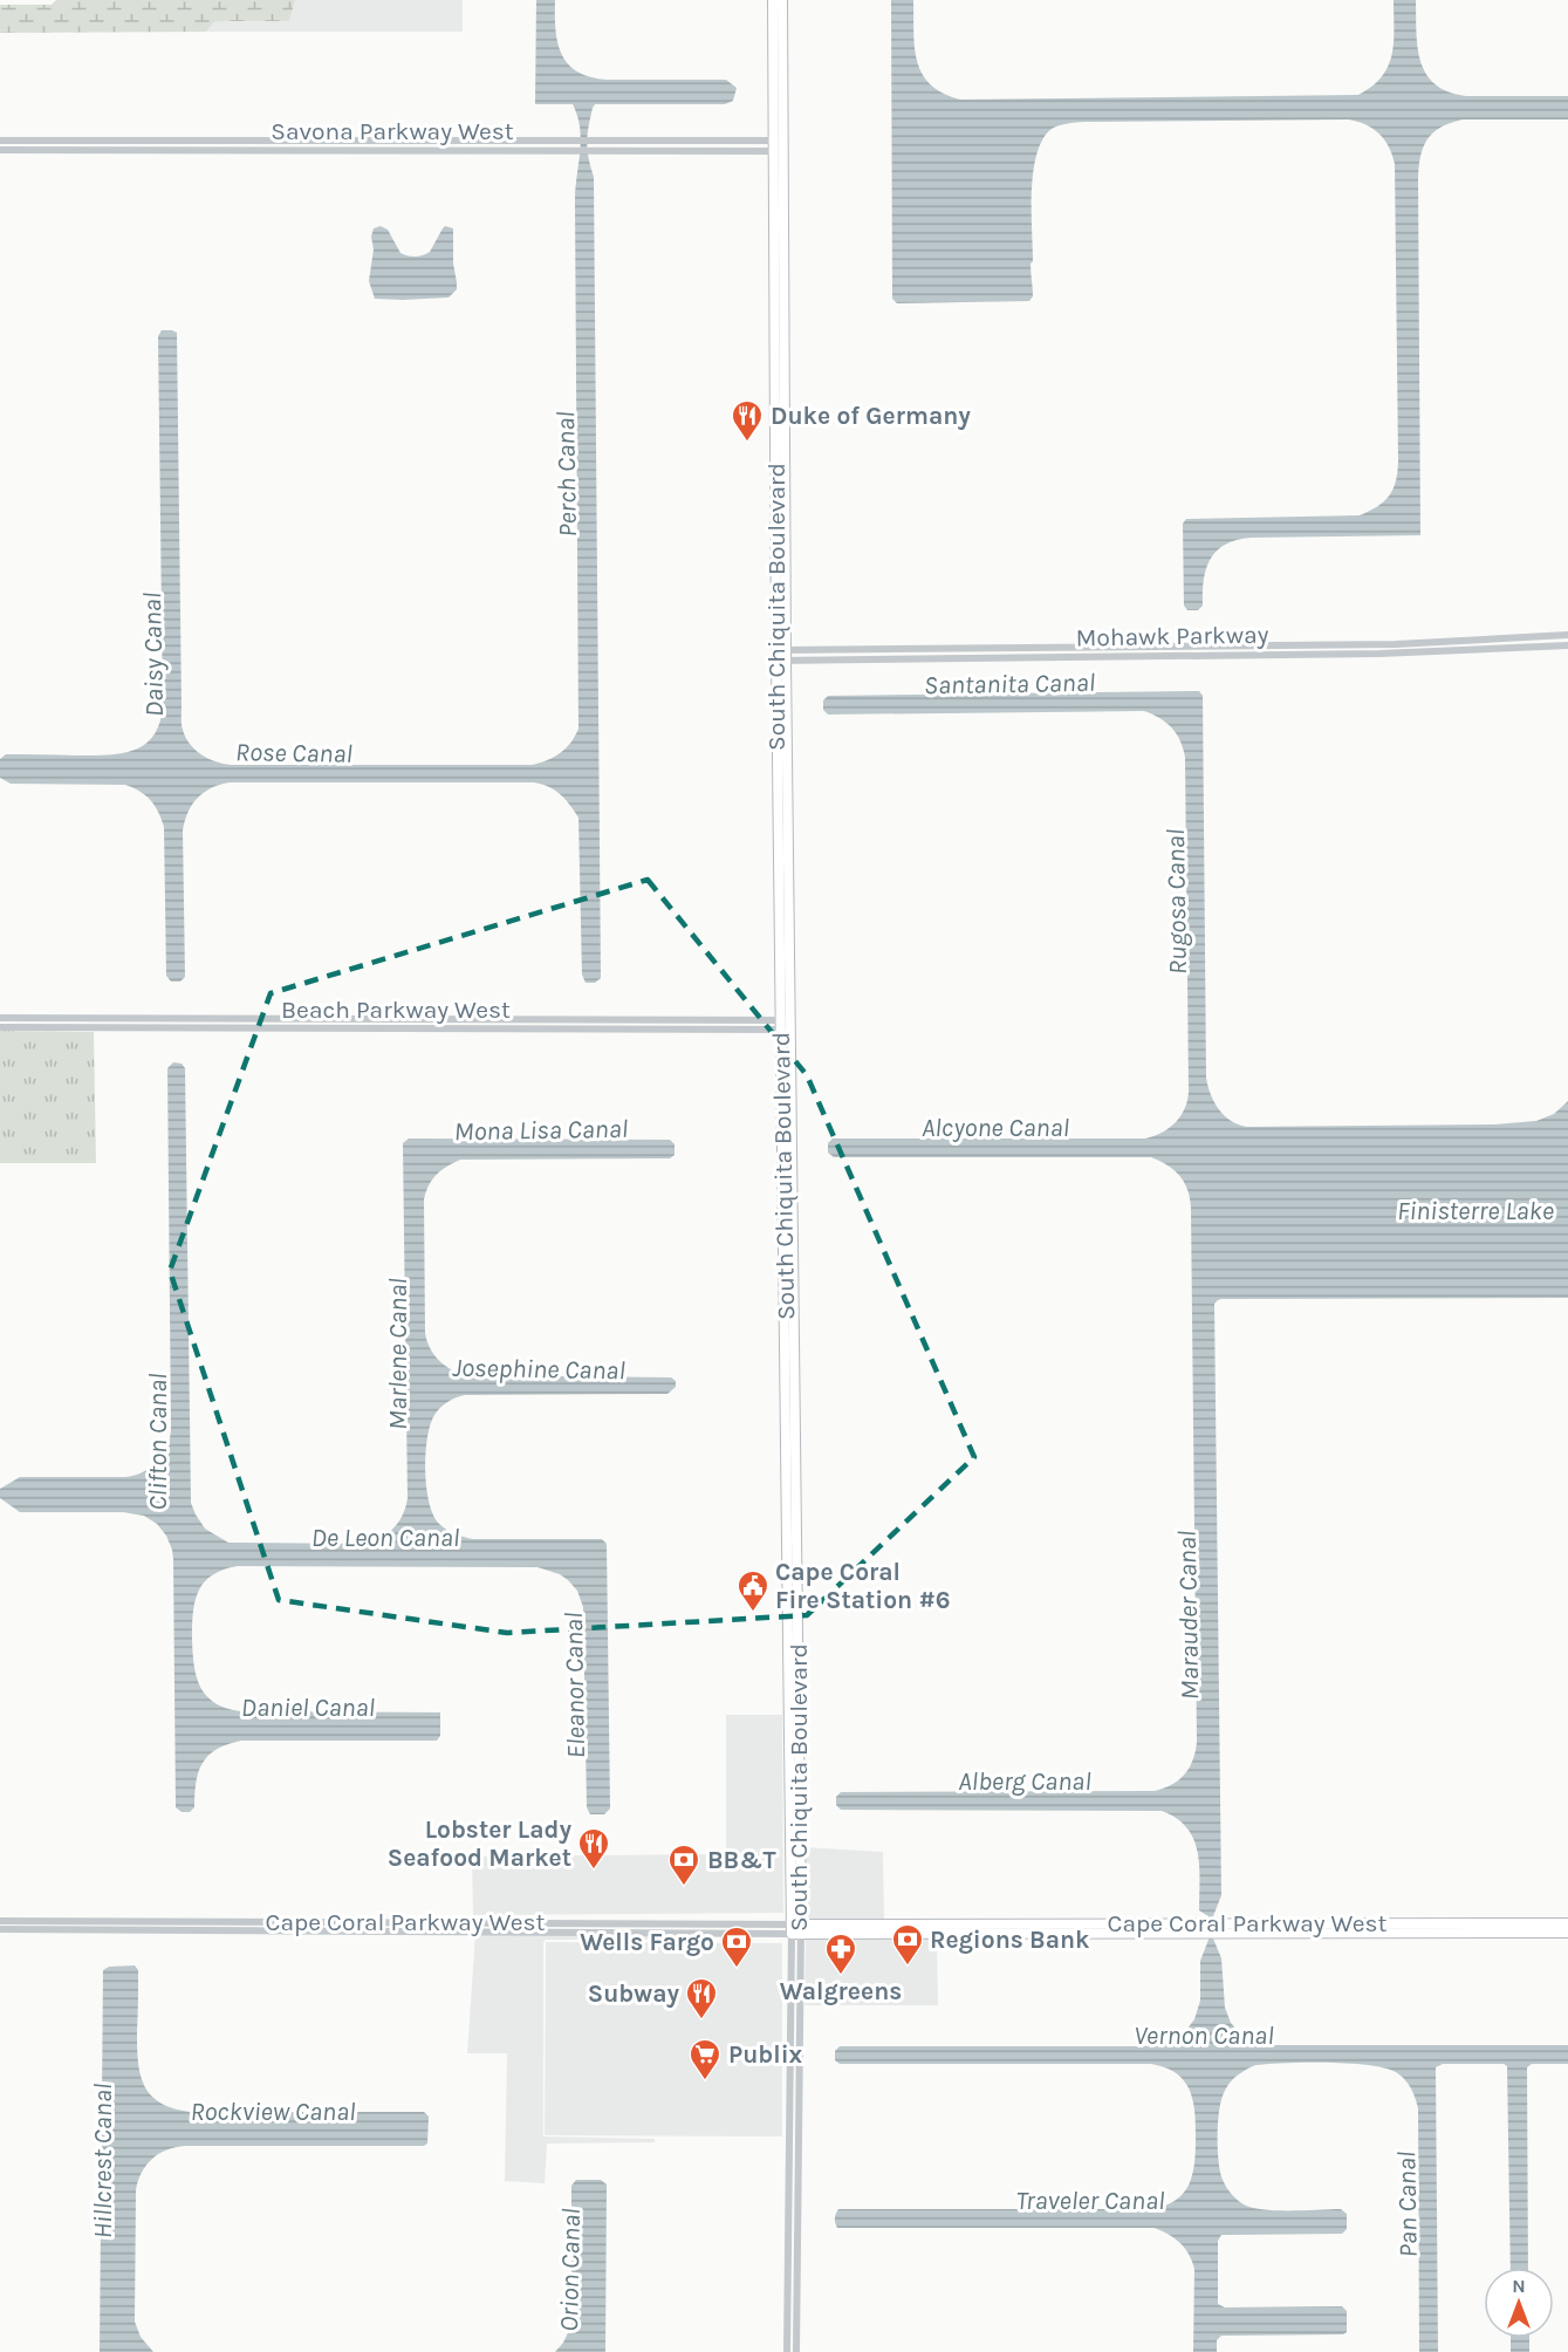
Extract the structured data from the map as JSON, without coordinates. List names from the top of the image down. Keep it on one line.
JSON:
{"streets":{"main road":["South Chiquita Boulevard","Cape Coral Parkway West"],"street":["Savona Parkway West","Mohawk Parkway","Beach Parkway West"]},"crossings":[["Savona Parkway West","South Chiquita Boulevard"],["South Chiquita Boulevard","Mohawk Parkway"],["South Chiquita Boulevard","Beach Parkway West"],["South Chiquita Boulevard","Cape Coral Parkway West"]],"water":["Perch Canal","Daisy Canal","Santanita Canal","Rose Canal","Rugosa Canal","Alcyone Canal","Mona Lisa Canal","Finisterre Lake","Marlene Canal","Josephine Canal","Clifton Canal","De Leon Canal","Marauder Canal","Eleanor Canal","Daniel Canal","Alberg Canal","Vernon Canal","Rockview Canal","Hillcrest Canal","Traveler Canal","Pan Canal","Orion Canal"],"places":{"restaurant":["Duke of Germany","Lobster Lady Seafood Market","Subway"],"public building":["Cape Coral Fire Station #6"],"bank":["BB&T","Regions Bank","Wells Fargo"],"pharmacy":["Walgreens"],"supermarket":["Publix"]},"north":"top"}
